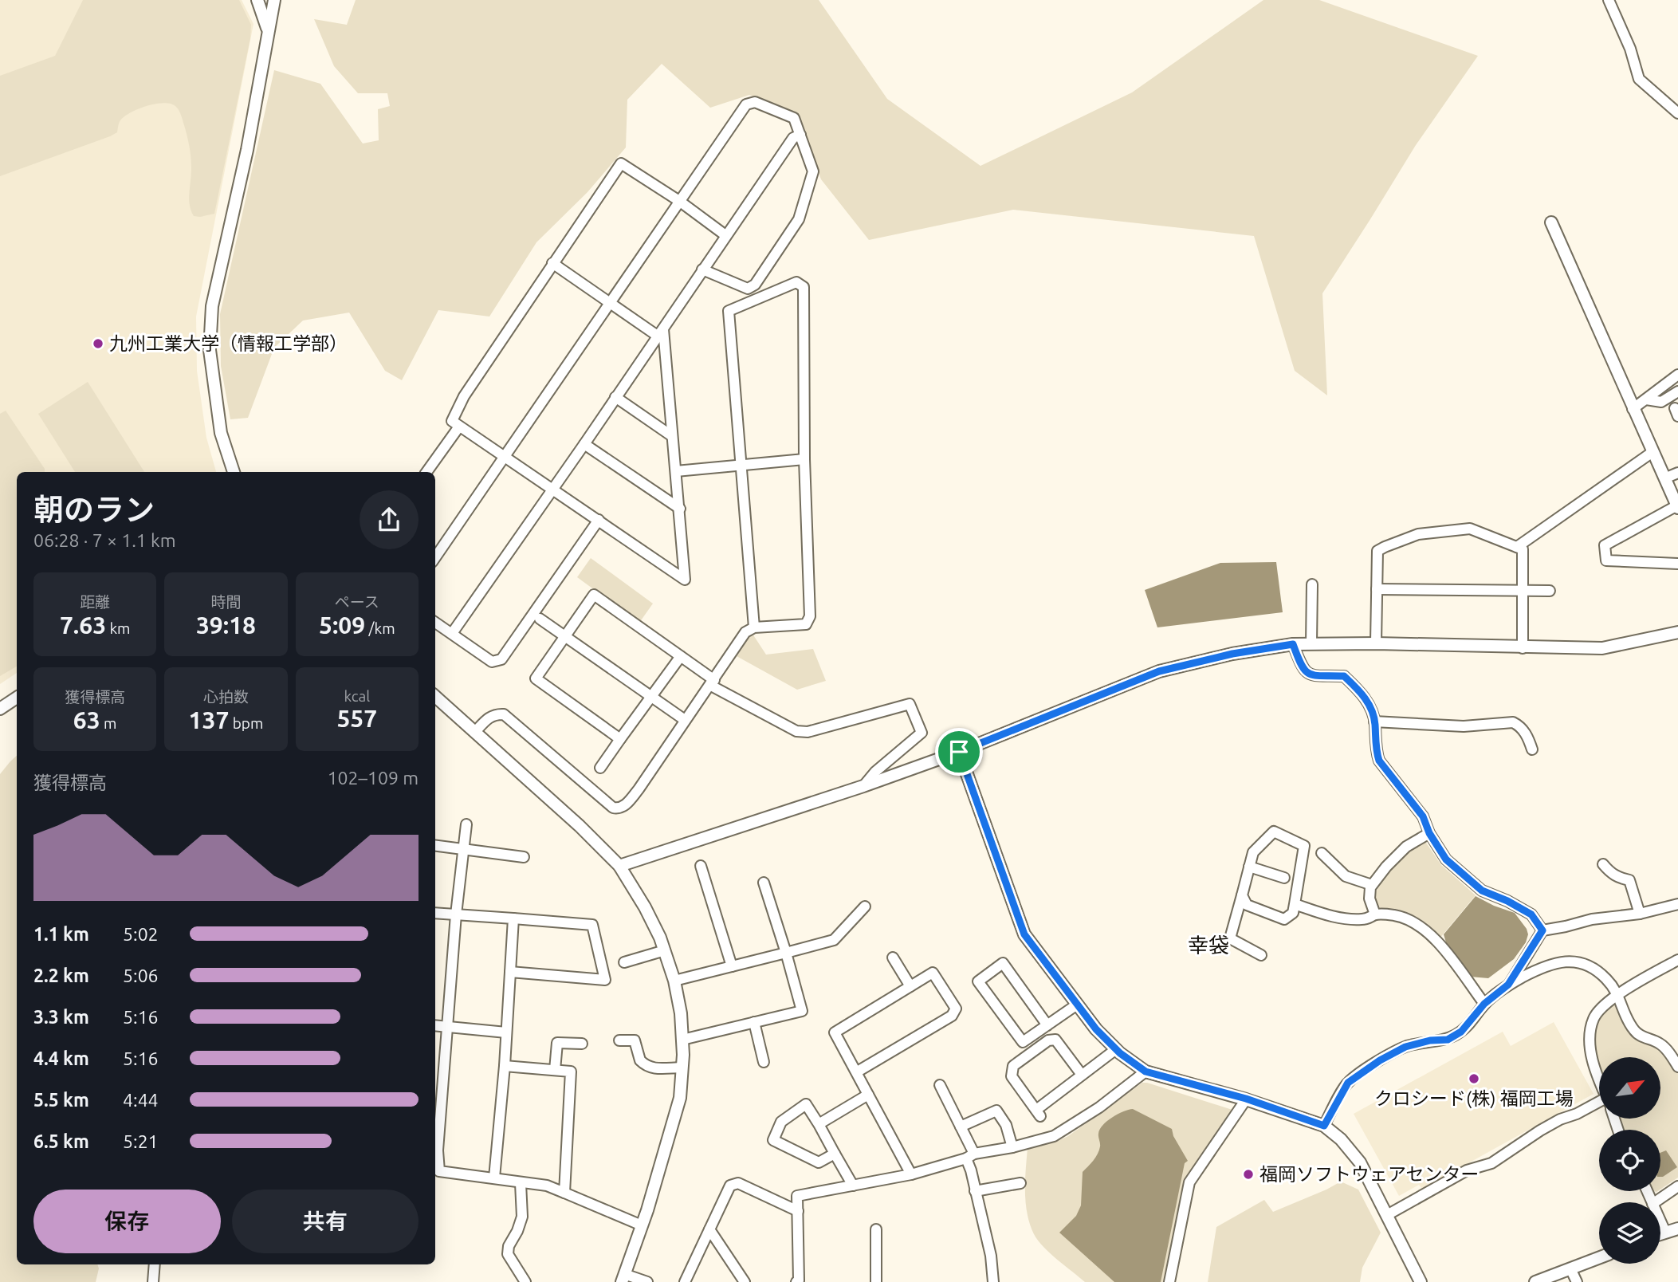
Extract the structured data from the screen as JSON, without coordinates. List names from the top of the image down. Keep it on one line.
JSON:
{"districts":["幸袋"],"places":["九州工業大学（情報工学部）","クロシード(株) 福岡工場","福岡ソフトウェアセンター"],"north":"top right","page":{"heading":["朝のラン","06:28 · 7 × 1.1 km"],"stats":[["距離","7.63 km"],["時間","39:18"],["ペース","5:09 /km"],["獲得標高","63 m"],["心拍数","137 bpm"],["kcal","557"]],"chart":["獲得標高","102–109 m"],"list":[{"name":"1.1 km","note":"5:02"},{"name":"2.2 km","note":"5:06"},{"name":"3.3 km","note":"5:16"},{"name":"4.4 km","note":"5:16"},{"name":"5.5 km","note":"4:44"},{"name":"6.5 km","note":"5:21"}],"buttons":["保存","共有"]}}
